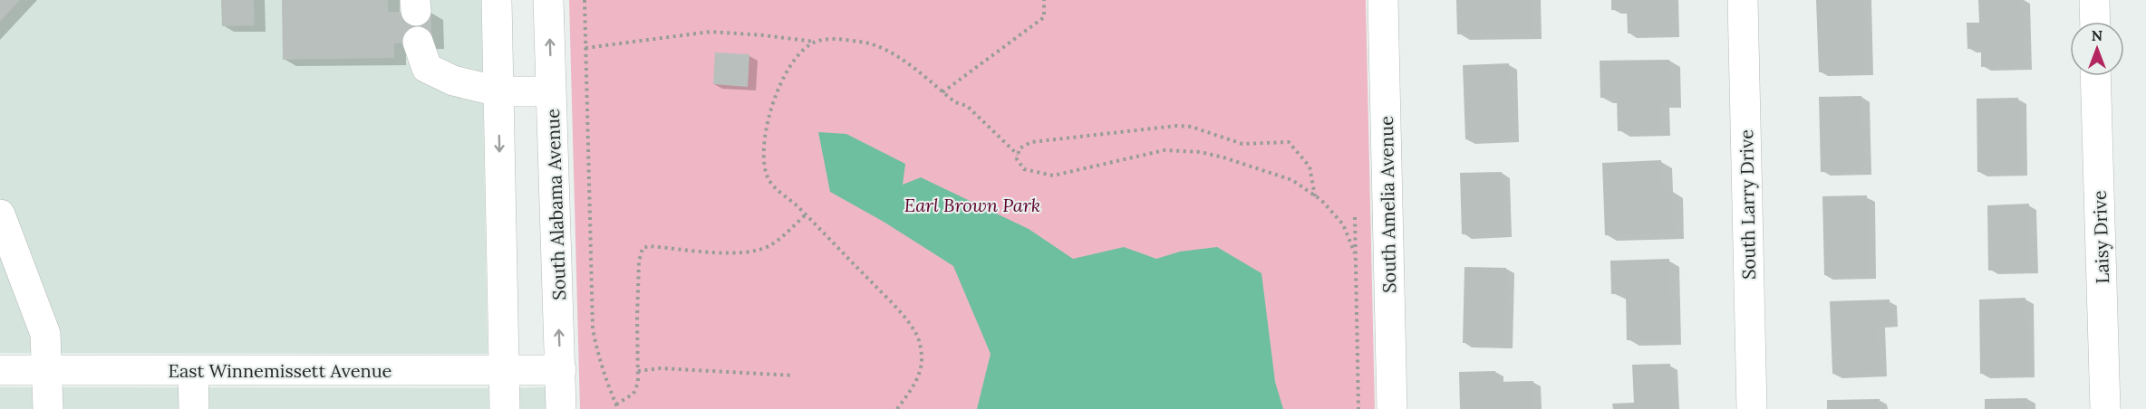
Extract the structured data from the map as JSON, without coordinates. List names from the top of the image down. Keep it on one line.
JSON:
{"streets":{"street":["South Alabama Avenue","South Amelia Avenue","South Larry Drive","Laisy Drive","East Winnemissett Avenue"]},"crossings":[["South Alabama Avenue","East Winnemissett Avenue"]],"parks":["Earl Brown Park"],"north":"top"}
